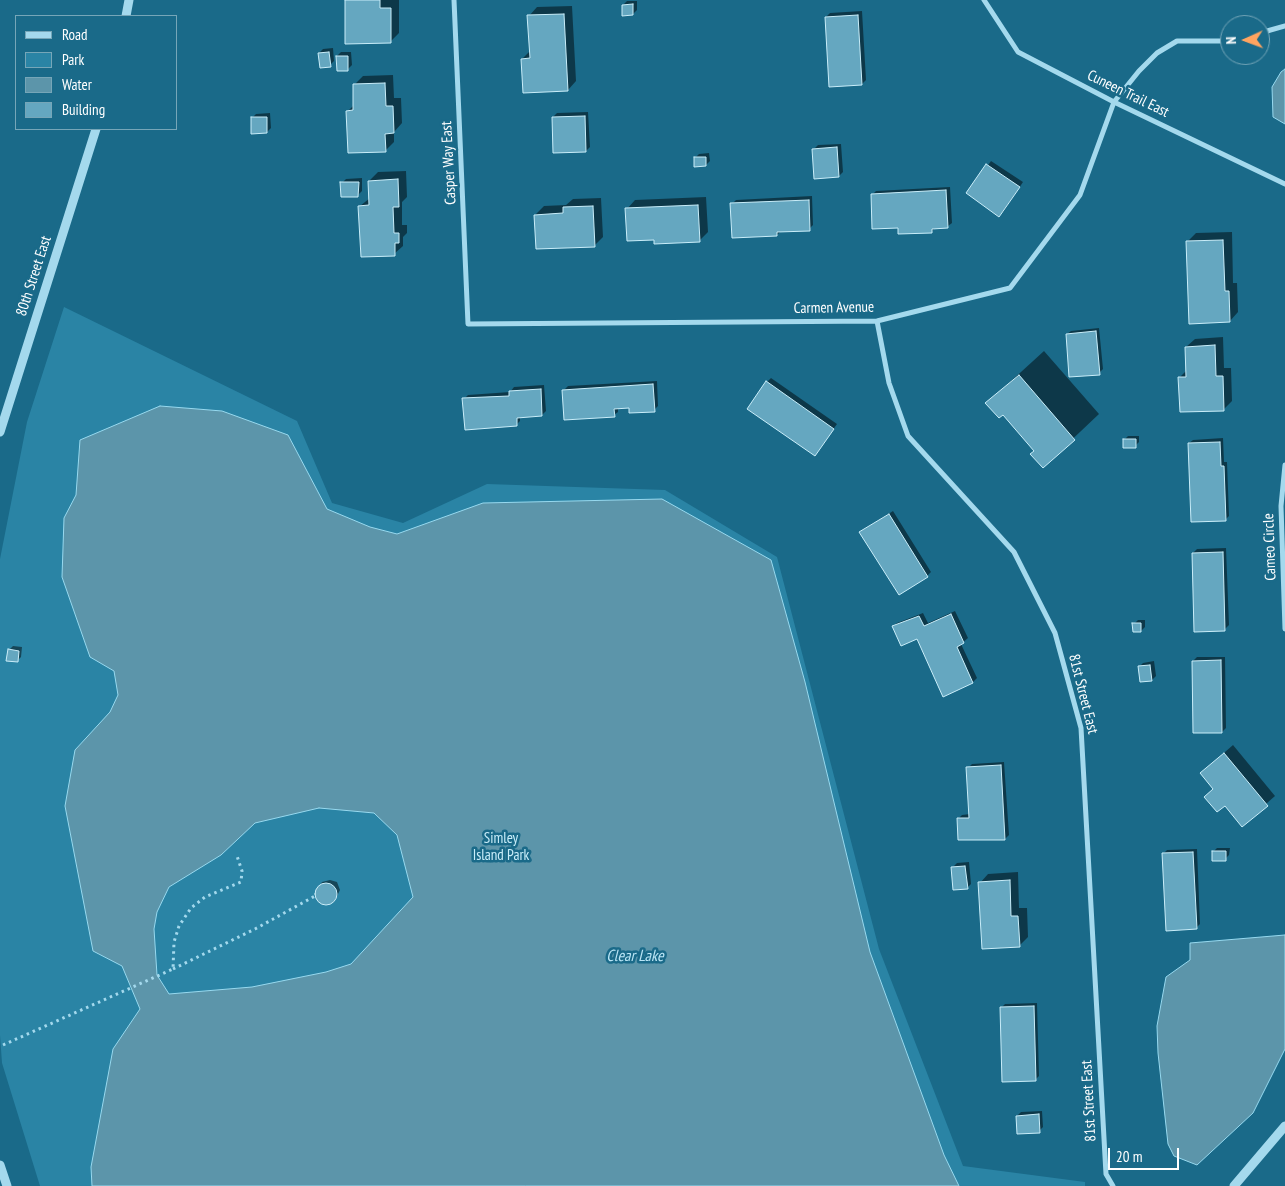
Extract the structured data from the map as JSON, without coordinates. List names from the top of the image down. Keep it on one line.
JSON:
{"streets":{"street":["Cuneen Trail East","Casper Way East","80th Street East","Carmen Avenue","Cameo Circle","81st Street East"]},"crossings":[["Cuneen Trail East","Carmen Avenue"],["Casper Way East","Carmen Avenue"],["Carmen Avenue","81st Street East"]],"water":["Clear Lake"],"parks":["Simley Island Park"],"legend":["Road","Park","Water","Building"],"scale_bar":"20 m","north":"left"}
